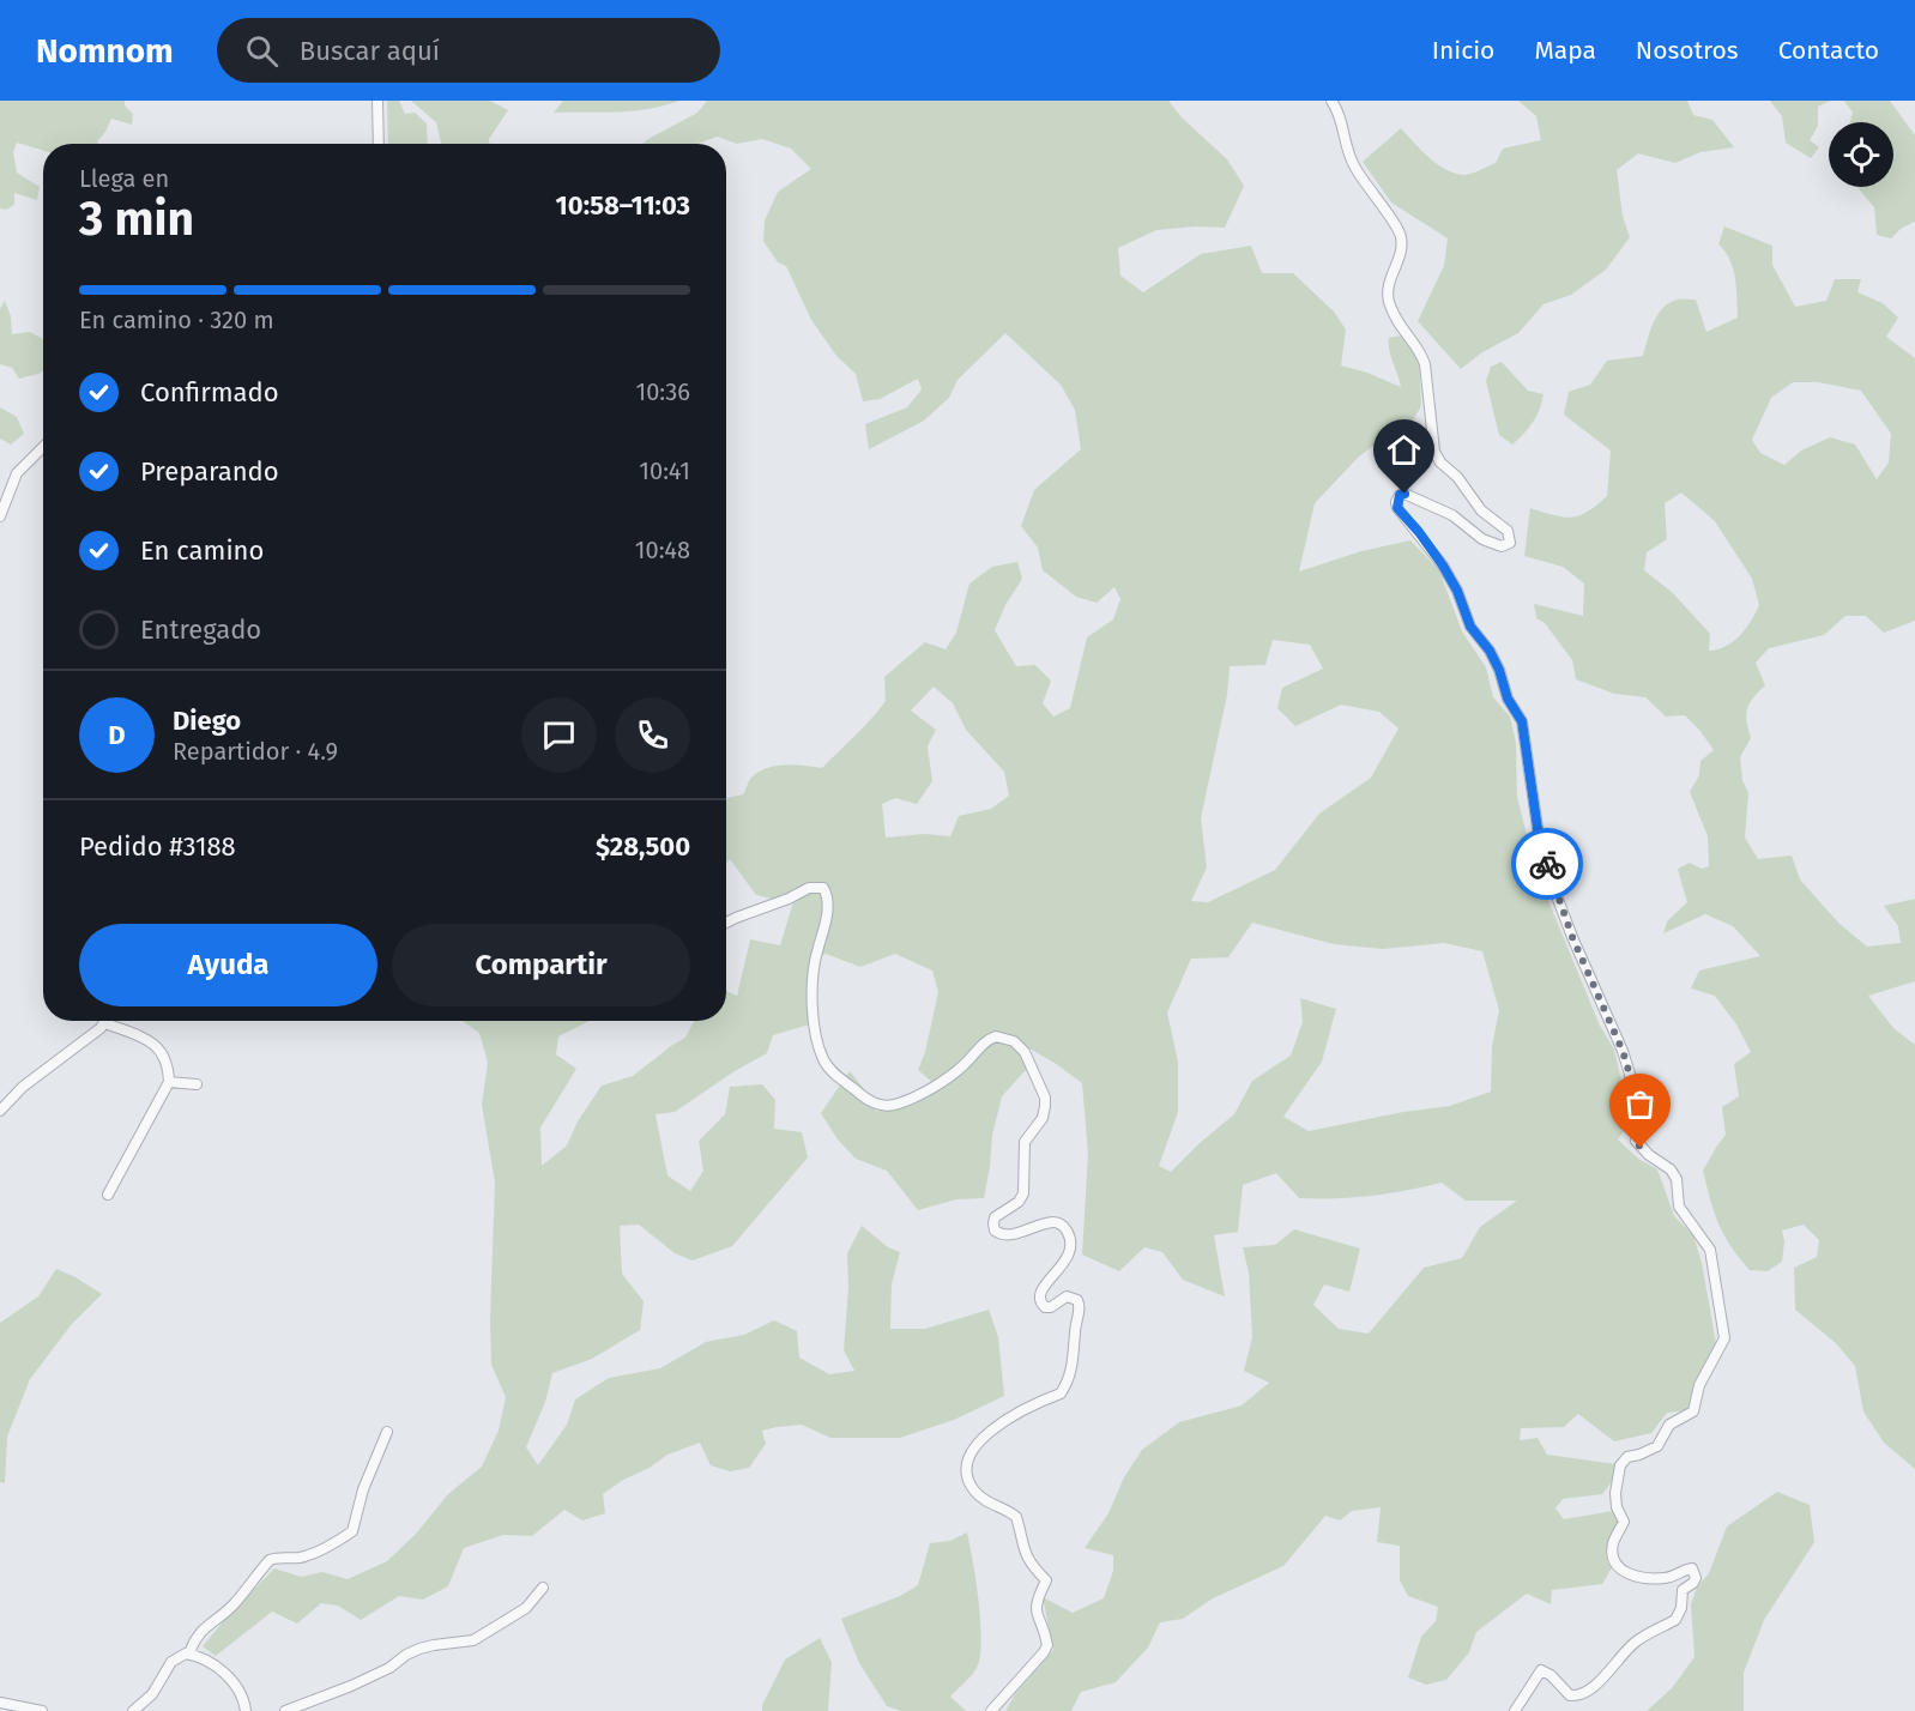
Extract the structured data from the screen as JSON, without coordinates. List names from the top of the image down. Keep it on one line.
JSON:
{"page":{"header":"Nomnom","search":"Buscar aquí","nav":["Inicio","Mapa","Nosotros","Contacto"],"heading":["3 min","Llega en","10:58–11:03"],"panel":["Diego","Repartidor · 4.9","Pedido #3188","$28,500"],"bar":"En camino · 320 m","list":[["Confirmado","10:36"],["Preparando","10:41"],["En camino","10:48"],"Entregado"],"round":"D","buttons":["Ayuda","Compartir"]}}
